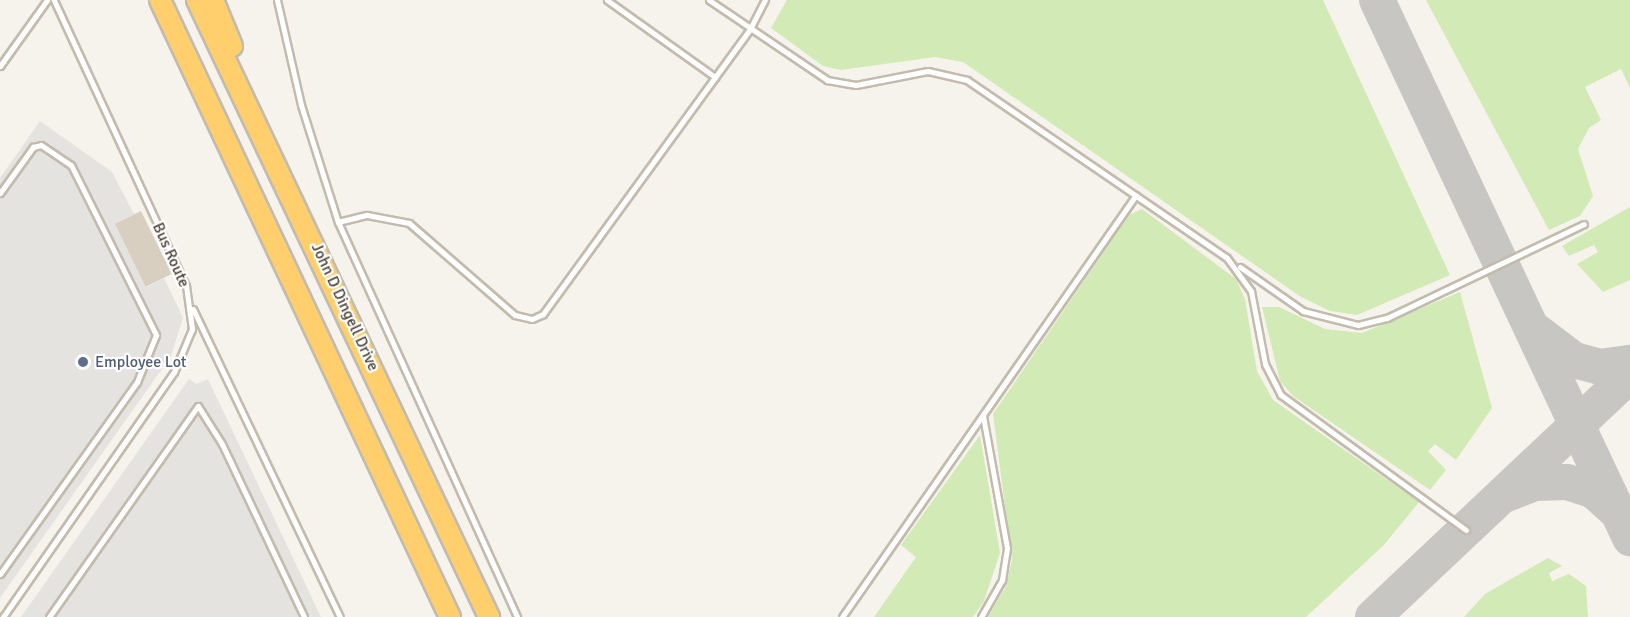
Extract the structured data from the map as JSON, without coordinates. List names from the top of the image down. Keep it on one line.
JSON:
{"streets":{"highway":["John D Dingell Drive"],"lane":["Bus Route"]},"places":["Employee Lot"]}
